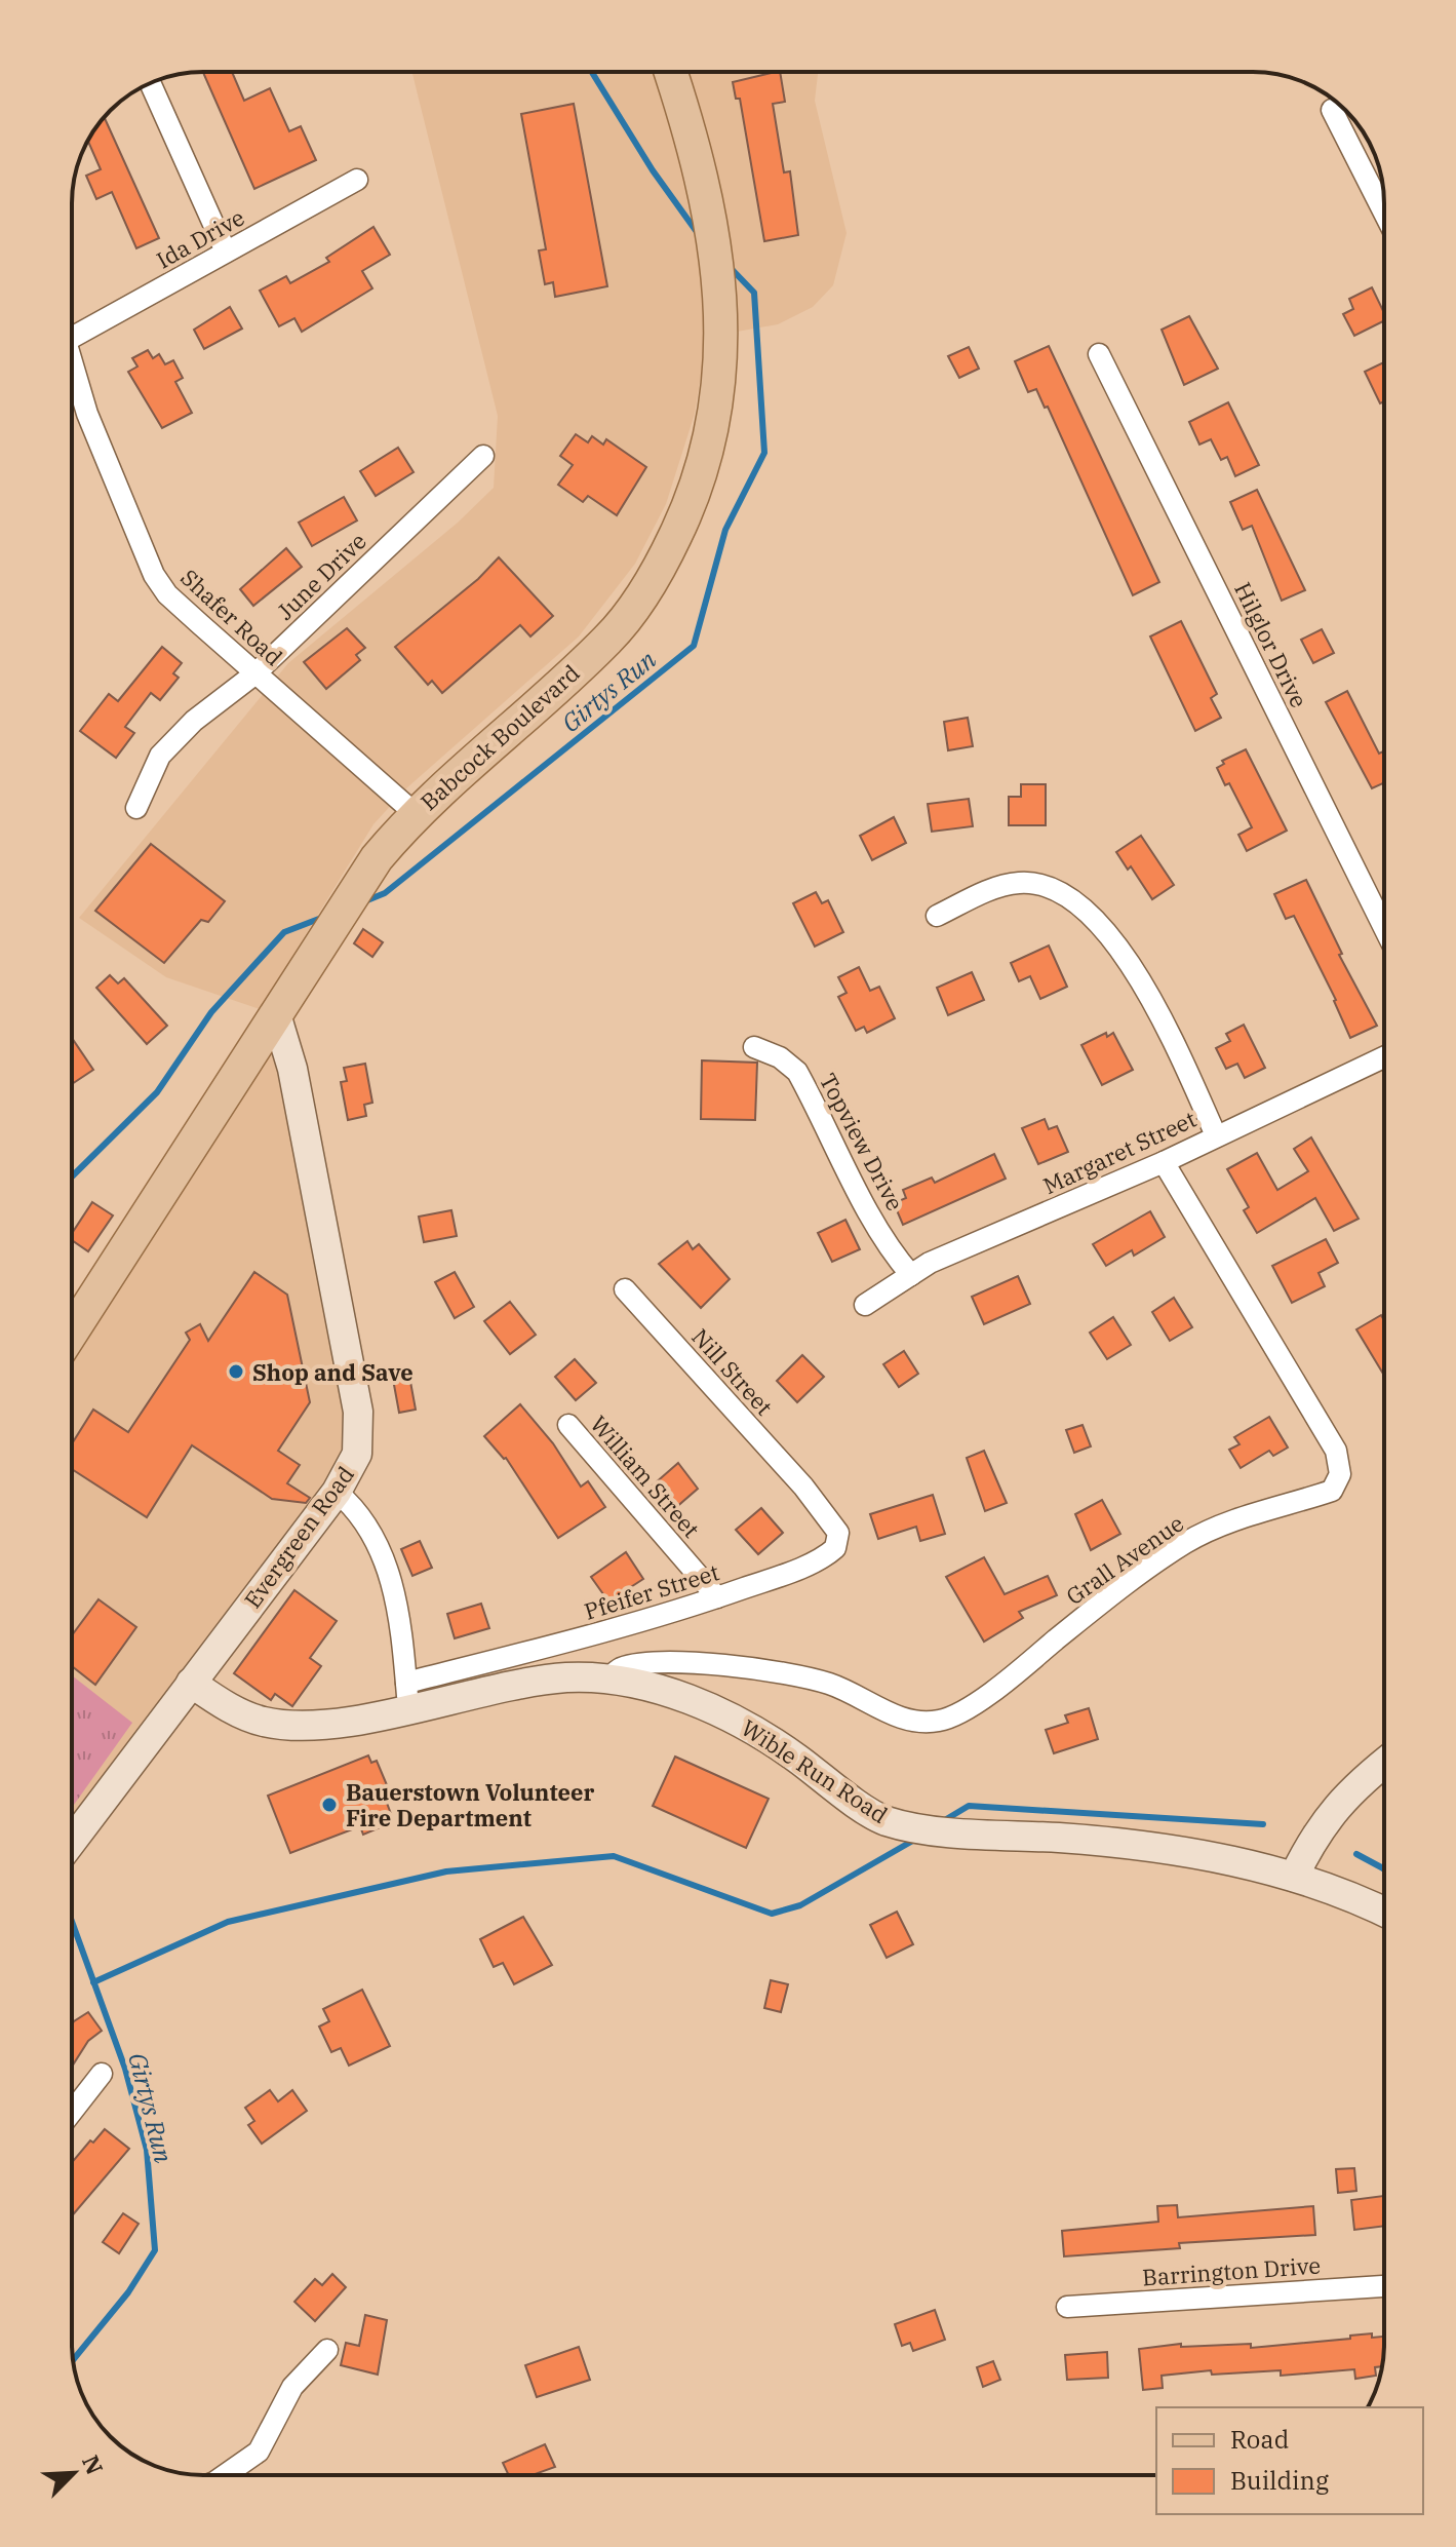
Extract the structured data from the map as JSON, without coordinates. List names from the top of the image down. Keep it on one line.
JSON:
{"streets":{"main road":["Babcock Boulevard"],"street":["Ida Drive","June Drive","Shafer Road","Hilglor Drive","Topview Drive","Margaret Street","Nill Street","William Street","Evergreen Road","Grall Avenue","Pfeifer Street","Wible Run Road","Barrington Drive"]},"crossings":[["June Drive","Shafer Road"],["Shafer Road","Babcock Boulevard"],["Babcock Boulevard","Evergreen Road"],["Topview Drive","Margaret Street"],["Margaret Street","Grall Avenue"],["Nill Street","Pfeifer Street"],["William Street","Pfeifer Street"],["Evergreen Road","Wible Run Road"],["Grall Avenue","Wible Run Road"],["Pfeifer Street","Wible Run Road"]],"water":["Girtys Run"],"places":["Shop and Save","Bauerstown Volunteer Fire Department"],"legend":["Road","Building"],"north":"top right"}
